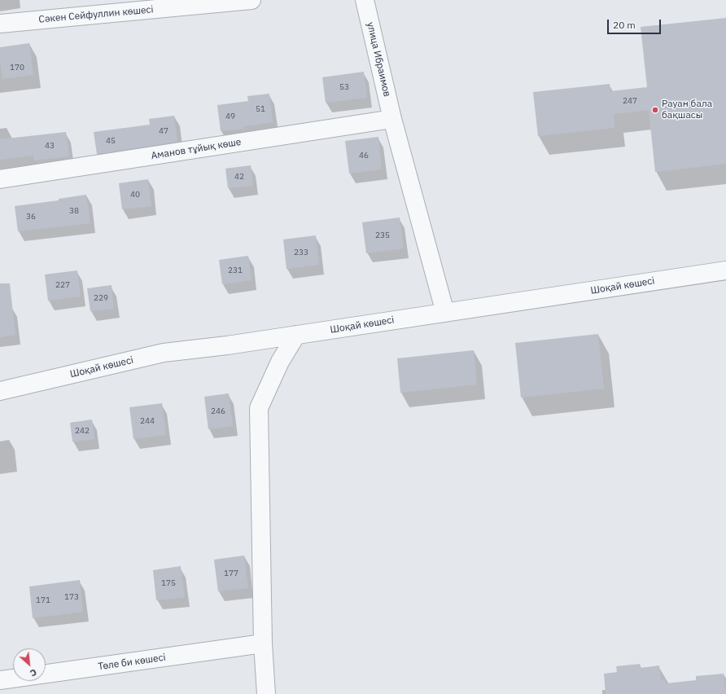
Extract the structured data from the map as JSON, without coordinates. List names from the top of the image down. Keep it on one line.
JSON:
{"streets":{"street":["Сәкен Сейфуллин көшесі","улица Ибраимов","Аманов тұйық көше","Шоқай көшесі","Төле би көшесі"]},"crossings":[["улица Ибраимов","Аманов тұйық көше"],["улица Ибраимов","Шоқай көшесі"]],"places":["Рауан бала бақшасы"],"house_numbers":["170","53","247","51","49","47","45","43","46","42","40","38","36","235","233","231","227","229","246","244","242","177","175","173","171"],"scale_bar":"20 m","north":"bottom right"}
